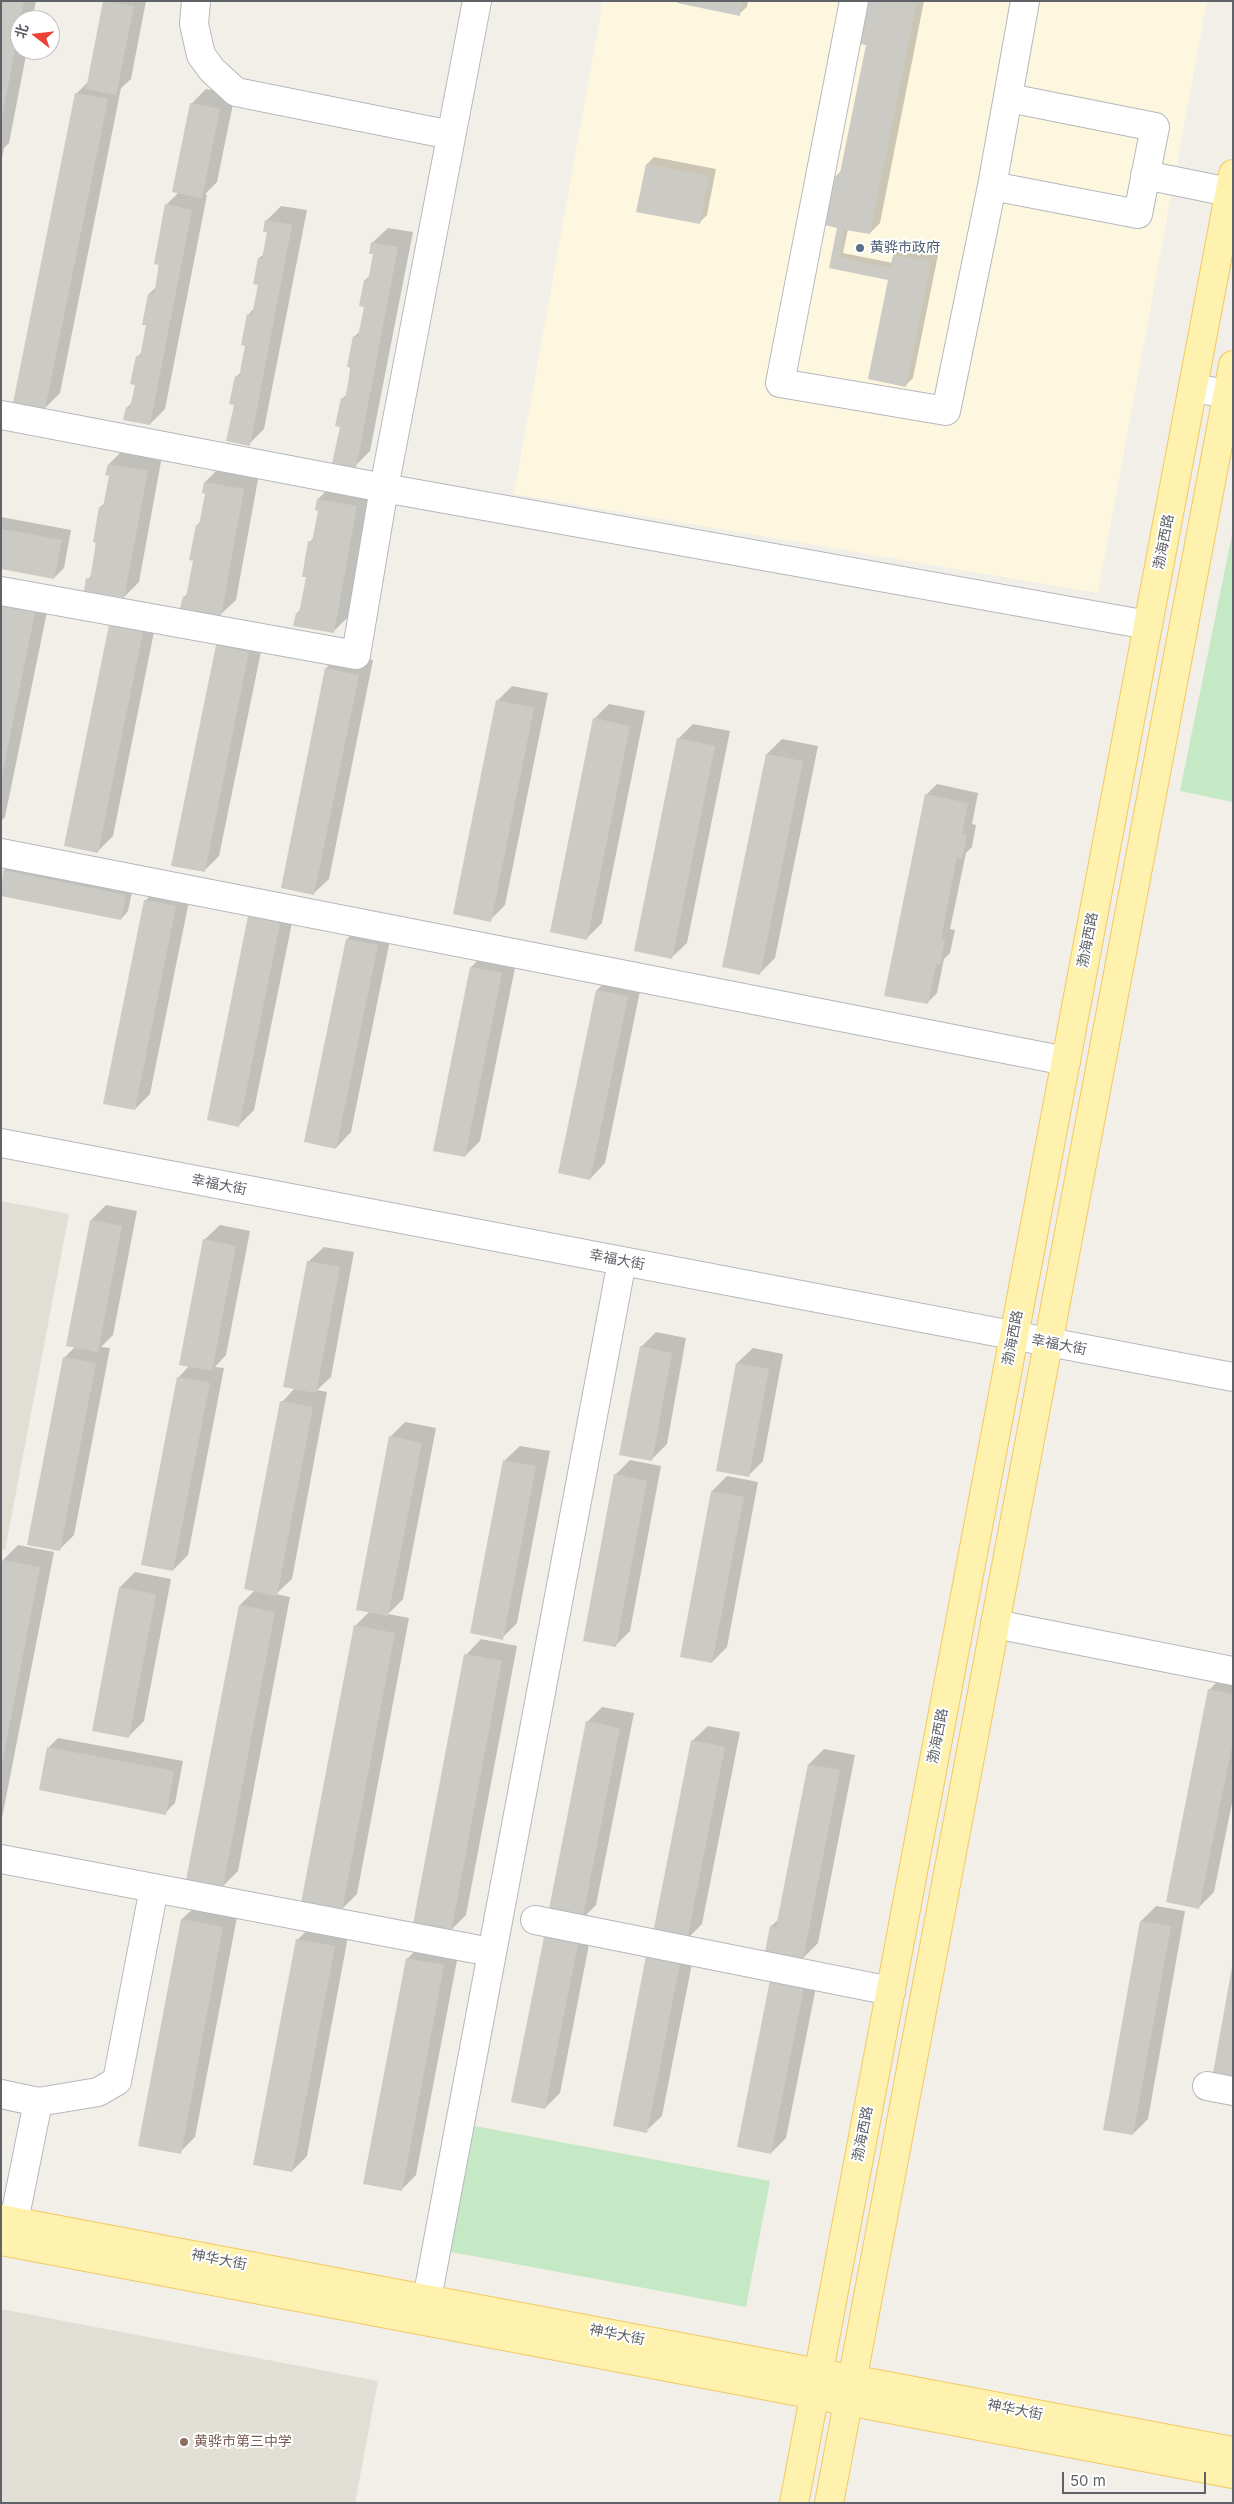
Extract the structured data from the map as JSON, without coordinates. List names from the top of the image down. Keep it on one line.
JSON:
{"streets":{"main road":["渤海西路","神华大街"],"street":["幸福大街"]},"crossings":[["渤海西路","幸福大街"],["渤海西路","神华大街"]],"places":["黄骅市政府","黄骅市第三中学"],"scale_bar":"50 m","north":"left"}
